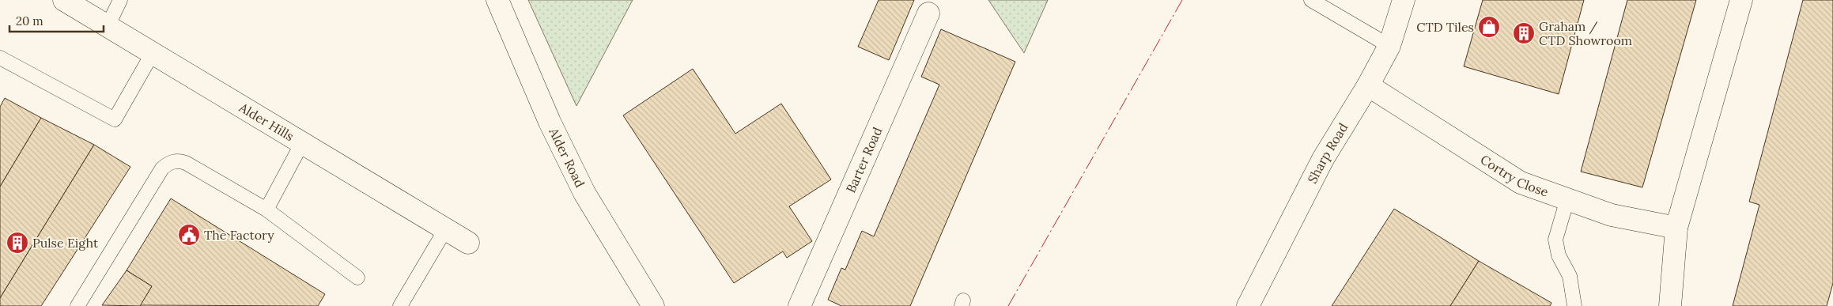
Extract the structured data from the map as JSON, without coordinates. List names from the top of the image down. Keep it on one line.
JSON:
{"streets":{"street":["Alder Hills","Sharp Road","Alder Road","Barter Road","Cortry Close"]},"crossings":[["Sharp Road","Cortry Close"]],"places":{"shop":["CTD Tiles"],"building":["Graham / CTD Showroom","Pulse Eight"],"public building":["The Factory"]},"scale_bar":"20 m"}
